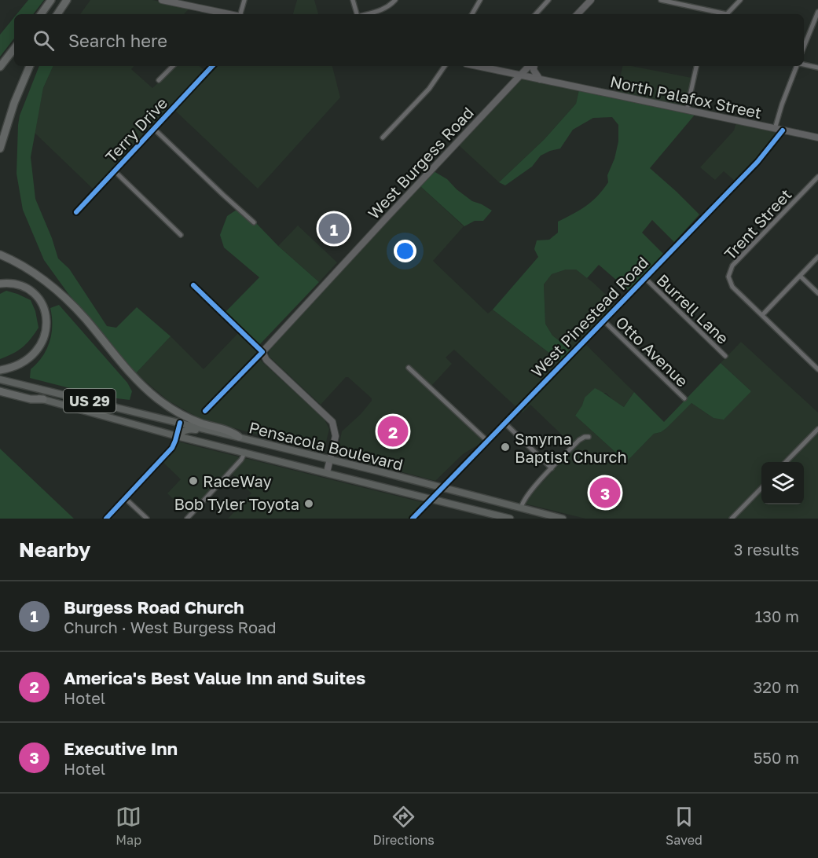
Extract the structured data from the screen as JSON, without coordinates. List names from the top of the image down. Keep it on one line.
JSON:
{"streets":{"main road":["North Palafox Street","West Burgess Road","US 29","Pensacola Boulevard"],"street":["Terry Drive","Trent Street","Burrell Lane","West Pinestead Road","Otto Avenue"]},"crossings":[["North Palafox Street","West Burgess Road"],["North Palafox Street","West Pinestead Road"],["Burrell Lane","West Pinestead Road"],["West Pinestead Road","Otto Avenue"],["West Pinestead Road","Pensacola Boulevard"]],"places":["Smyrna Baptist Church","RaceWay","Bob Tyler Toyota"],"page":{"search":"Search here","pins":["1","2","3"],"heading":["Nearby","3 results"],"list":[{"mark":"1","name":"Burgess Road Church","note":"Church · West Burgess Road","value":"130 m"},{"mark":"2","name":"America's Best Value Inn and Suites","note":"Hotel","value":"320 m"},{"mark":"3","name":"Executive Inn","note":"Hotel","value":"550 m"}],"nav":["Map","Directions","Saved"]}}
